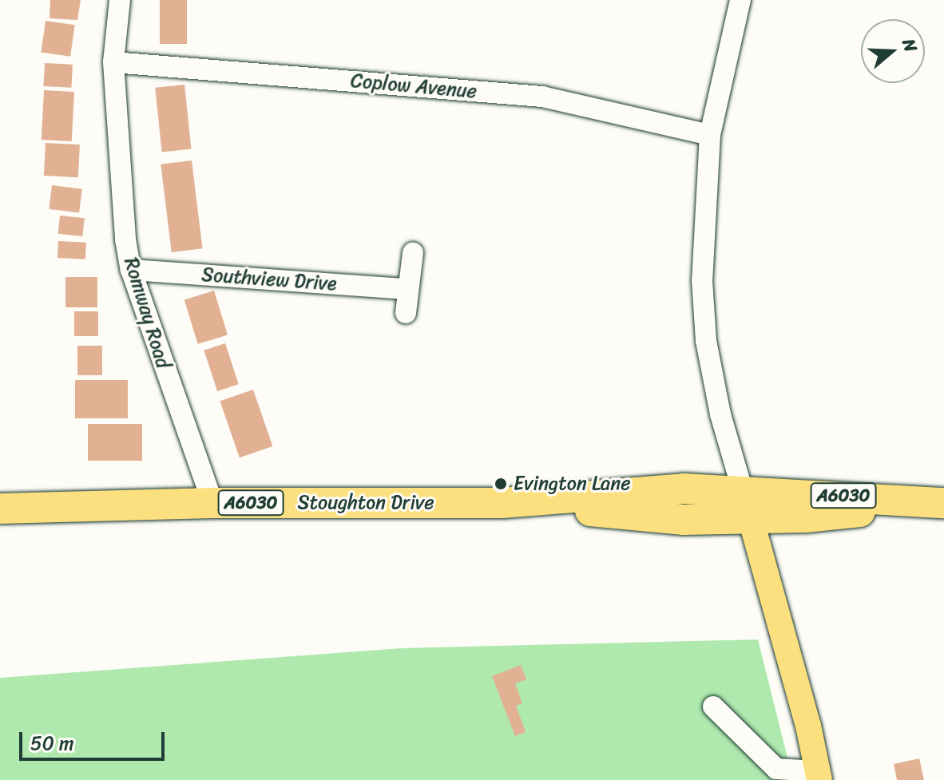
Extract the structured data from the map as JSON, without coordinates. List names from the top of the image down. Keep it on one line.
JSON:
{"streets":{"highway":["A6030","Stoughton Drive"],"street":["Coplow Avenue","Southview Drive","Romway Road"]},"crossings":[["Coplow Avenue","Romway Road"],["Southview Drive","Romway Road"],["Romway Road","Stoughton Drive"],["A6030","Stoughton Drive"]],"places":["Evington Lane"],"scale_bar":"50 m","north":"right"}
